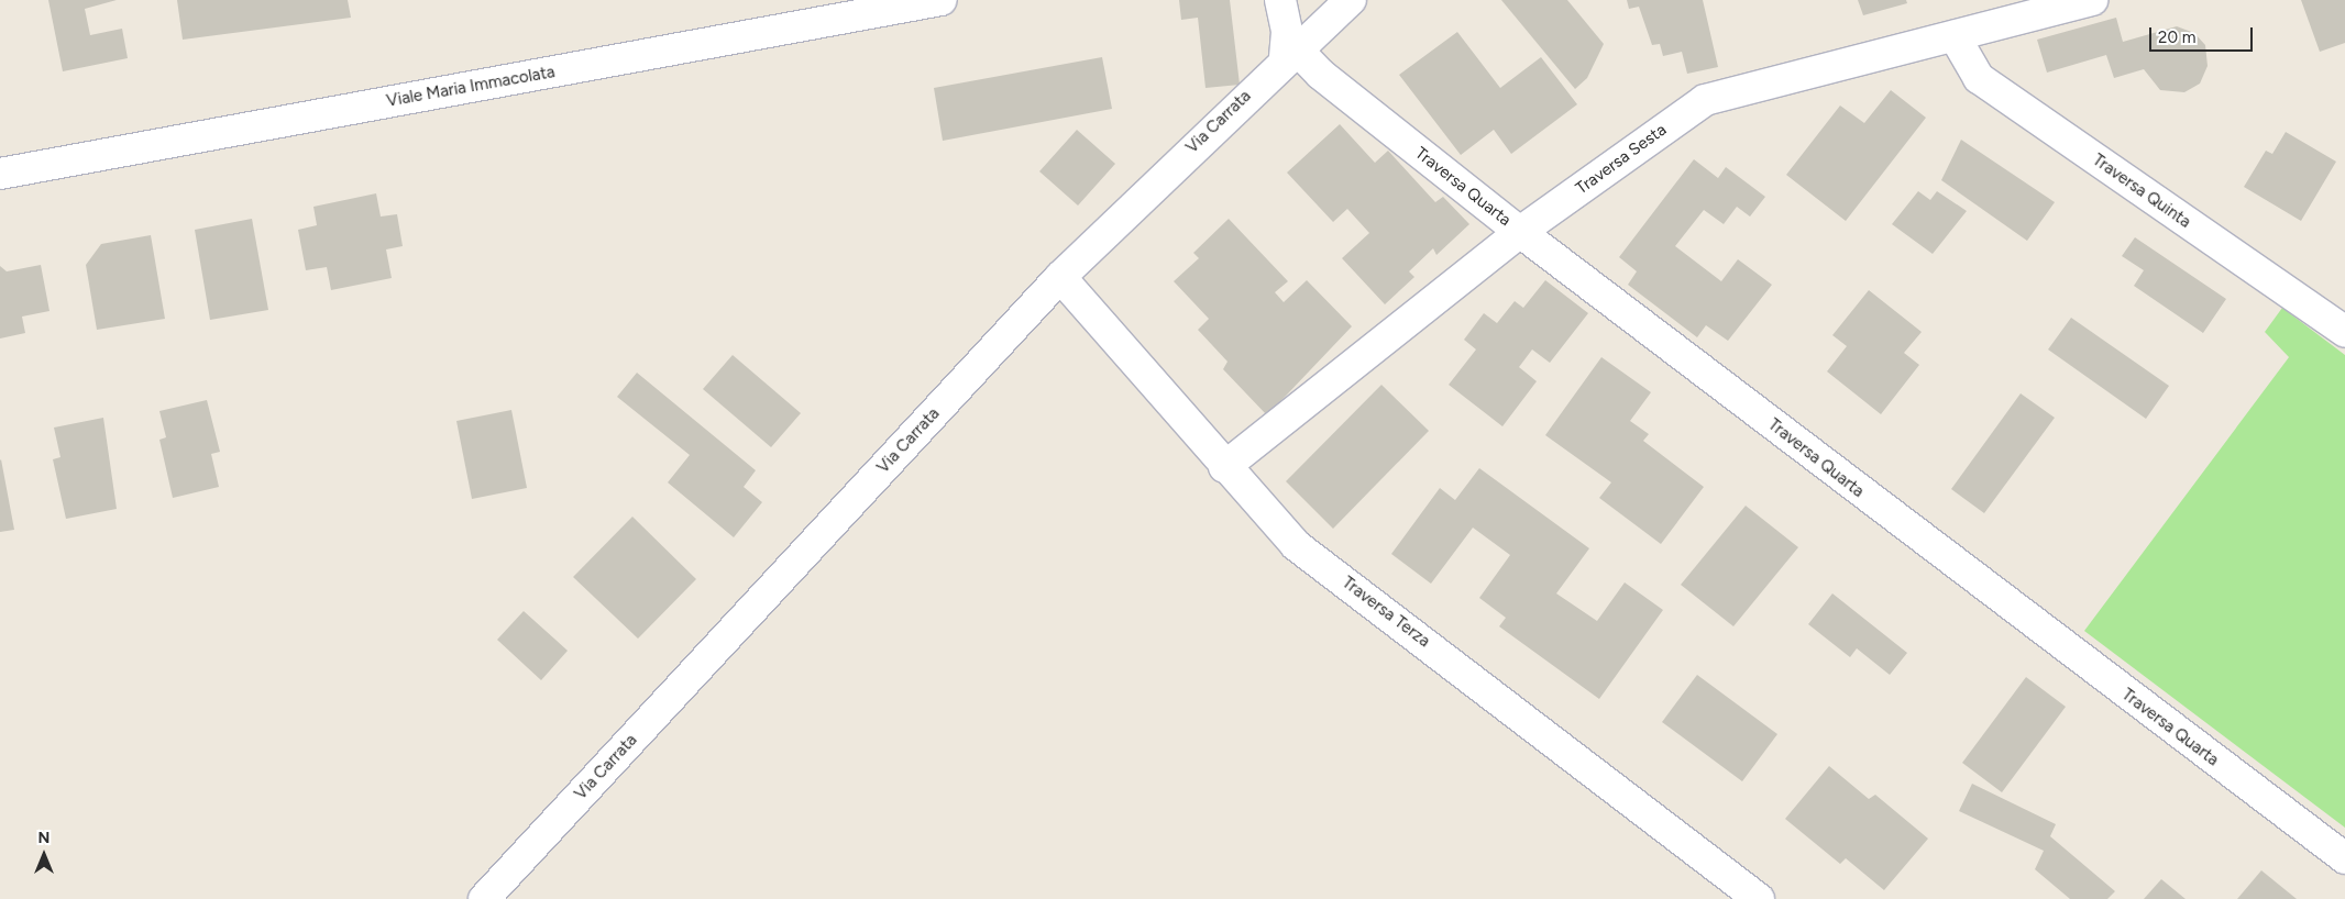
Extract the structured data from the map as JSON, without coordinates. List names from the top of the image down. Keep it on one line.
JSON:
{"streets":{"street":["Viale Maria Immacolata","Via Carrata","Traversa Sesta","Traversa Quarta","Traversa Quinta","Traversa Terza"]},"crossings":[["Via Carrata","Traversa Quarta"],["Via Carrata","Traversa Terza"],["Traversa Sesta","Traversa Quarta"],["Traversa Sesta","Traversa Quinta"],["Traversa Sesta","Traversa Terza"]],"scale_bar":"20 m","north":"top"}
